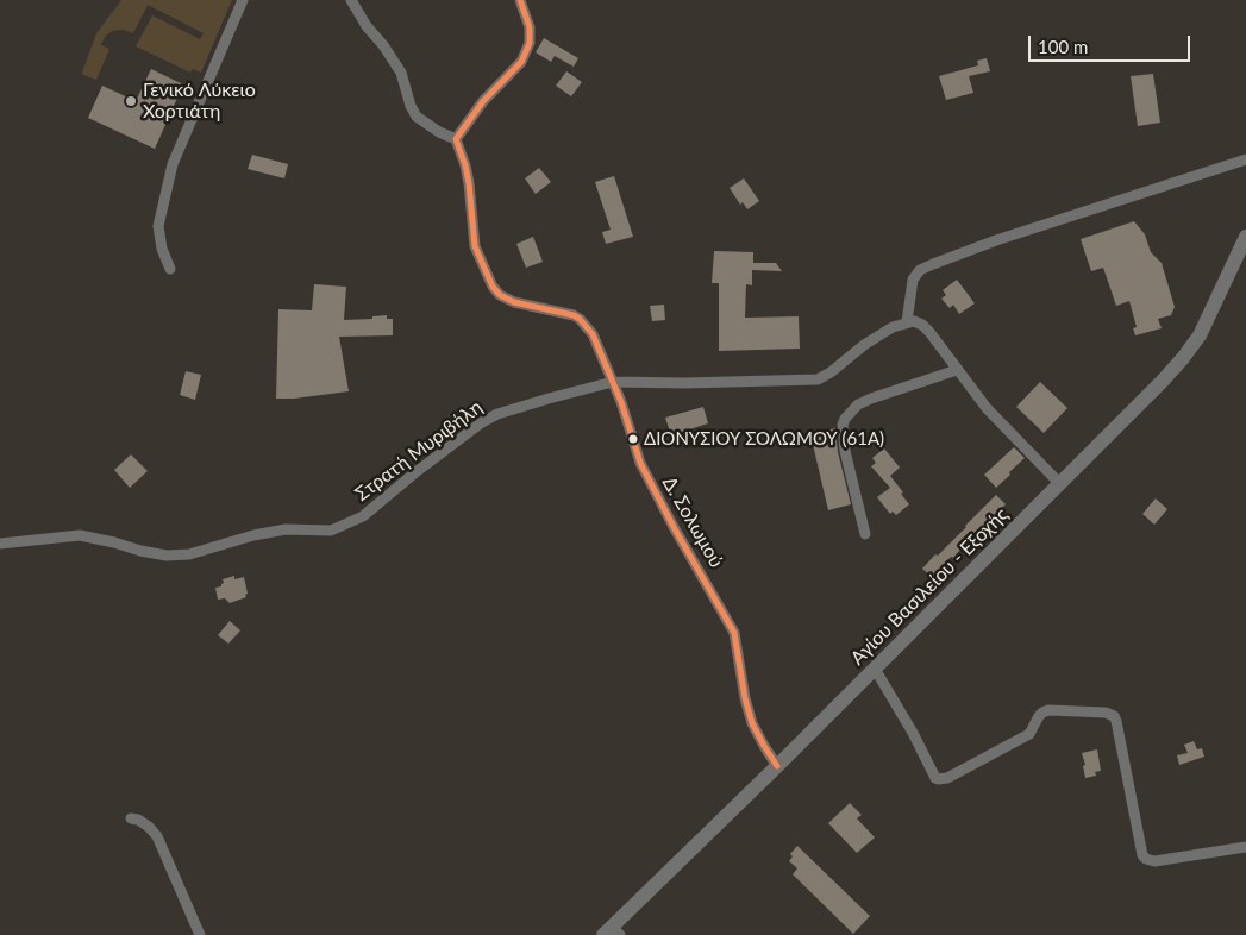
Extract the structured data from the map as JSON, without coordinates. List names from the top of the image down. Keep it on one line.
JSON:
{"streets":{"main road":["Αγίου Βασιλείου - Εξοχής"],"street":["Στρατή Μυριβήλη","Δ. Σολωμού"]},"crossings":[["Στρατή Μυριβήλη","Δ. Σολωμού"],["Δ. Σολωμού","Αγίου Βασιλείου - Εξοχής"]],"places":["Γενικό Λύκειο Χορτιάτη","ΔΙΟΝΥΣΙΟΥ ΣΟΛΩΜΟΥ (61Α)"],"scale_bar":"100 m"}
